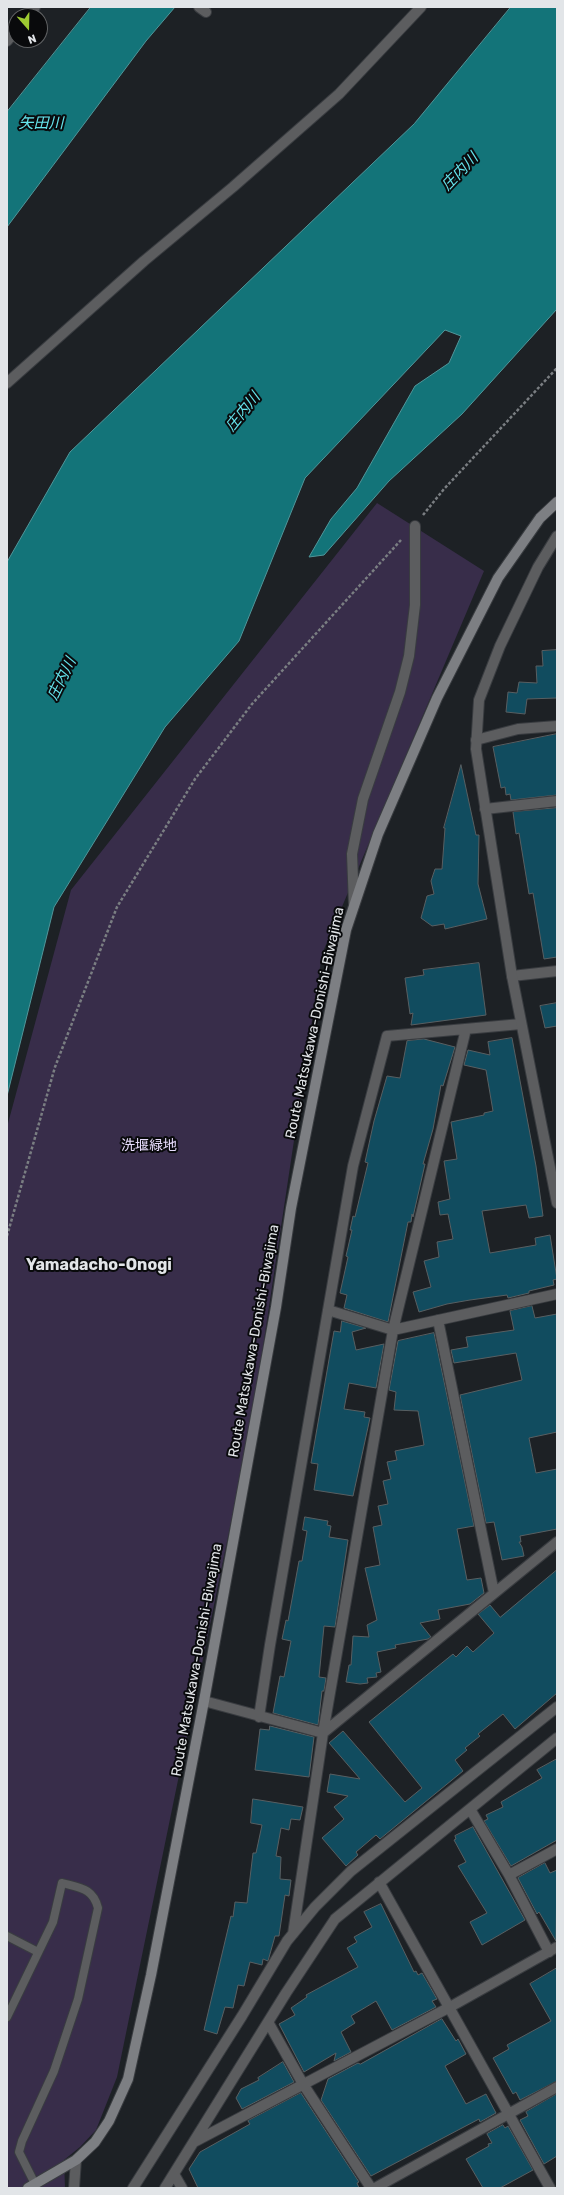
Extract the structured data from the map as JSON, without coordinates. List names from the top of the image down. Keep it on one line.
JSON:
{"streets":{"main road":["Route Matsukawa-Donishi-Biwajima"]},"districts":["Yamadacho-Onogi"],"water":["矢田川","庄内川"],"parks":["洗堰緑地"],"north":"bottom"}
